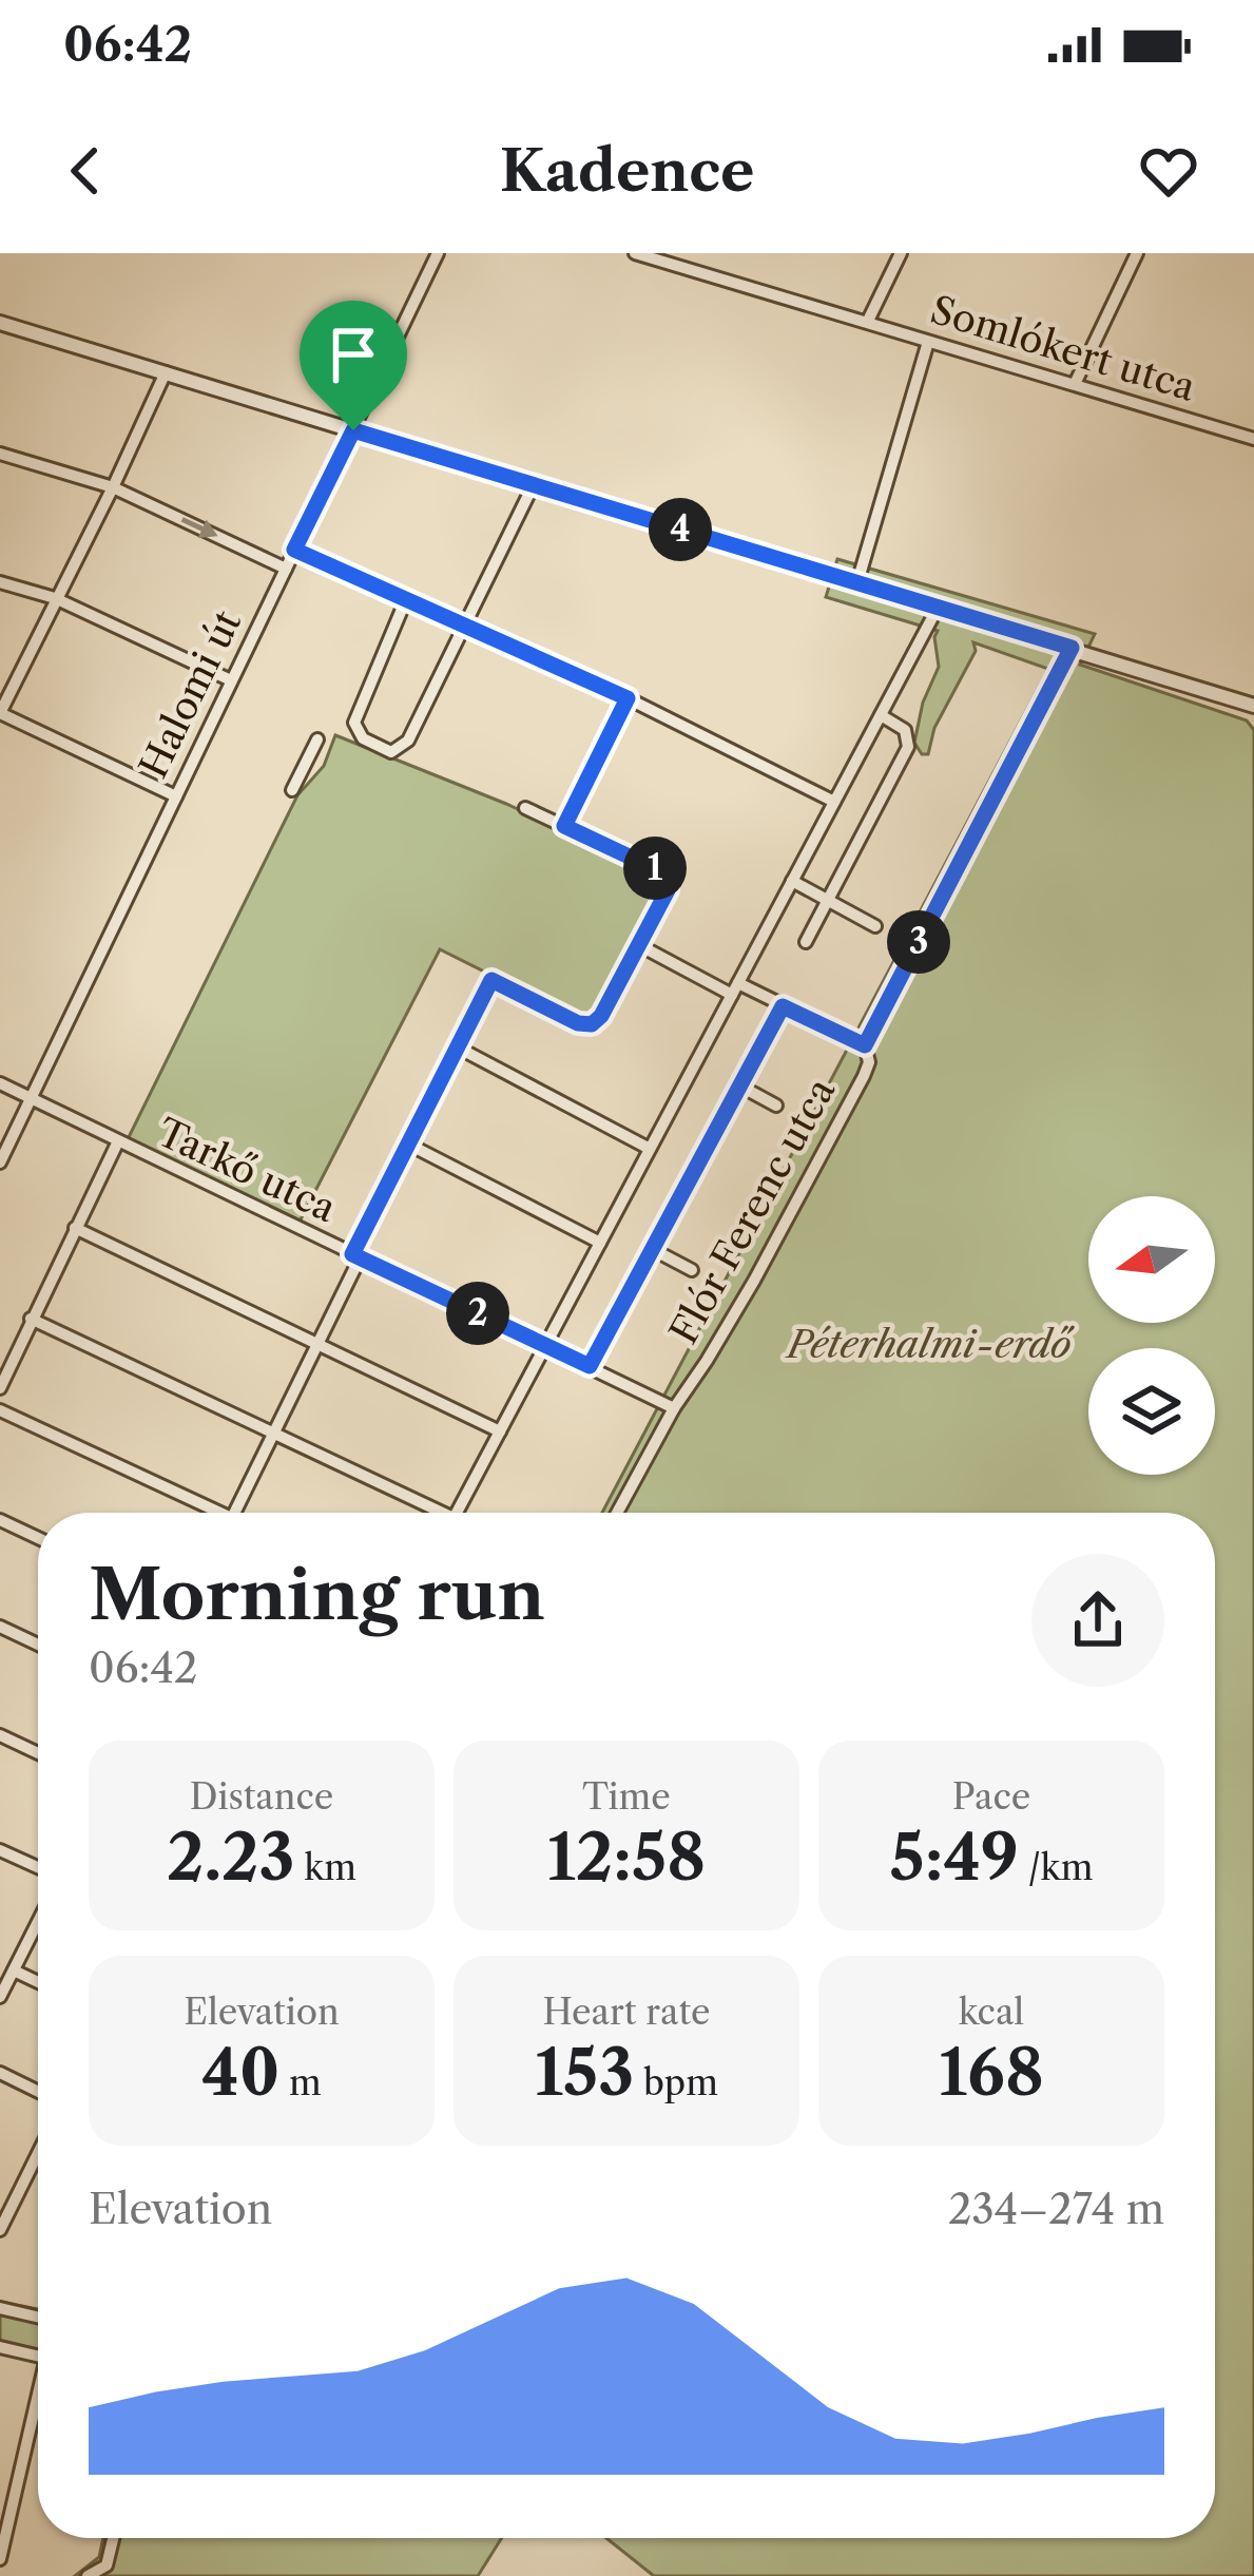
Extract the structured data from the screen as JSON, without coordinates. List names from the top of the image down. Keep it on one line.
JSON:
{"streets":{"street":["Somlókert utca","Halomi út","Tarkő utca","Flór Ferenc utca"]},"crossings":[["Halomi út","Tarkő utca"],["Tarkő utca","Flór Ferenc utca"]],"parks":["Péterhalmi-erdő"],"north":"left","page":{"status":"06:42","header":"Kadence","pins":["4","1","3","2"],"heading":["Morning run","06:42"],"stats":[["Distance","2.23 km"],["Time","12:58"],["Pace","5:49 /km"],["Elevation","40 m"],["Heart rate","153 bpm"],["kcal","168"]],"chart":["Elevation","234–274 m"]}}
